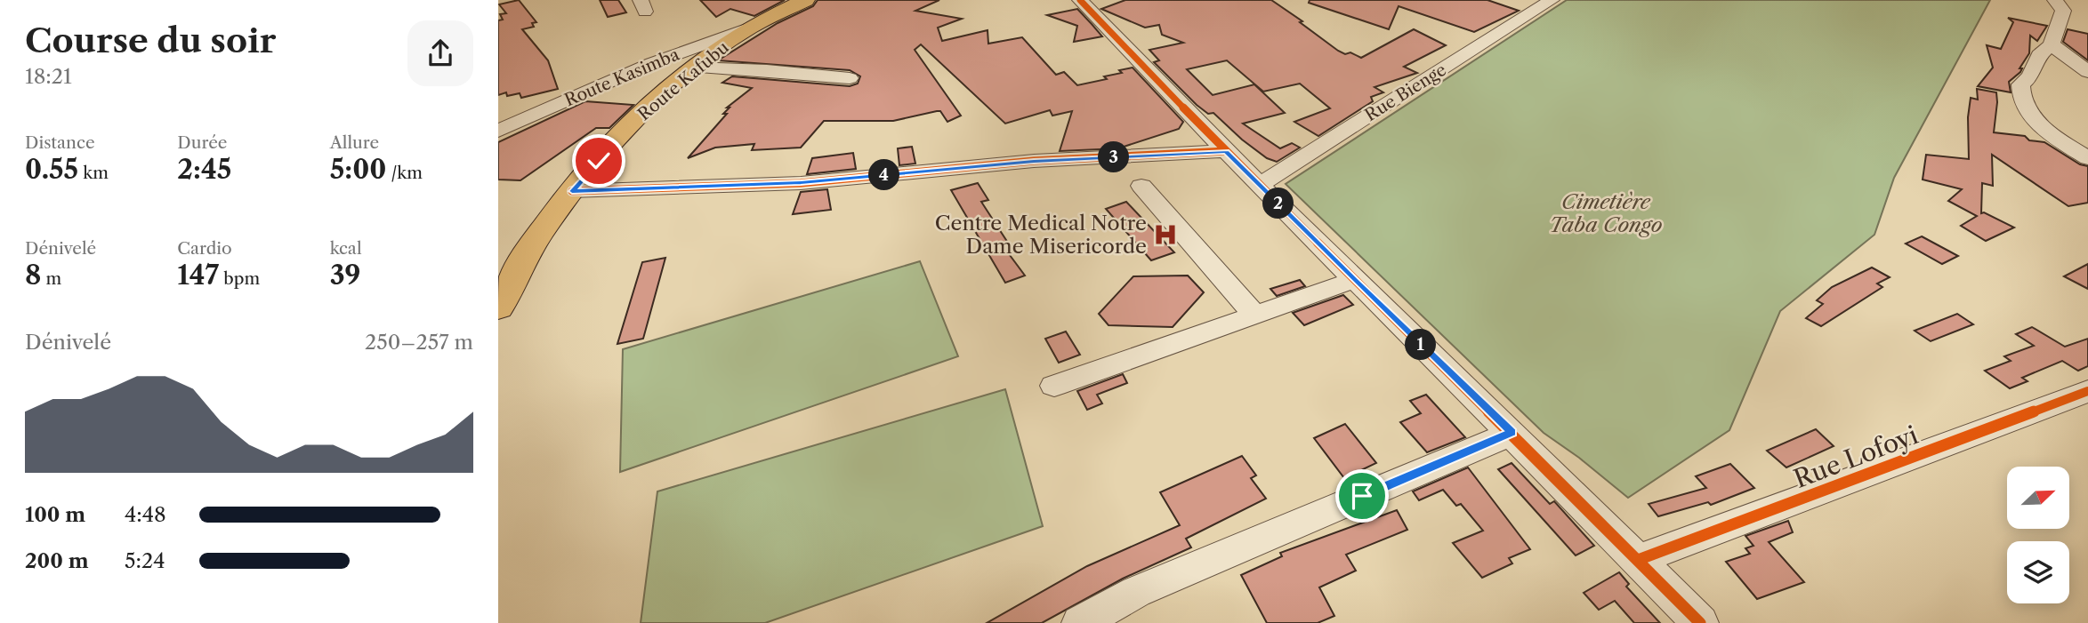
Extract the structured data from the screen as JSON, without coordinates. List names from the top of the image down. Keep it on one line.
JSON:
{"streets":{"main road":["Route Kafubu"],"street":["Route Kasimba","Rue Bienge","Rue Lofoyi"]},"crossings":[["Route Kasimba","Route Kafubu"]],"parks":["Cimetière Taba Congo"],"places":{"hospital":["Centre Medical Notre Dame Misericorde"]},"north":"top right","page":{"heading":["Course du soir","18:21"],"stats":[["Distance","0.55 km"],["Durée","2:45"],["Allure","5:00 /km"],["Dénivelé","8 m"],["Cardio","147 bpm"],["kcal","39"]],"pins":["3","4","2","1"],"chart":["Dénivelé","250–257 m"],"list":[{"name":"100 m","note":"4:48"},{"name":"200 m","note":"5:24"}]}}
